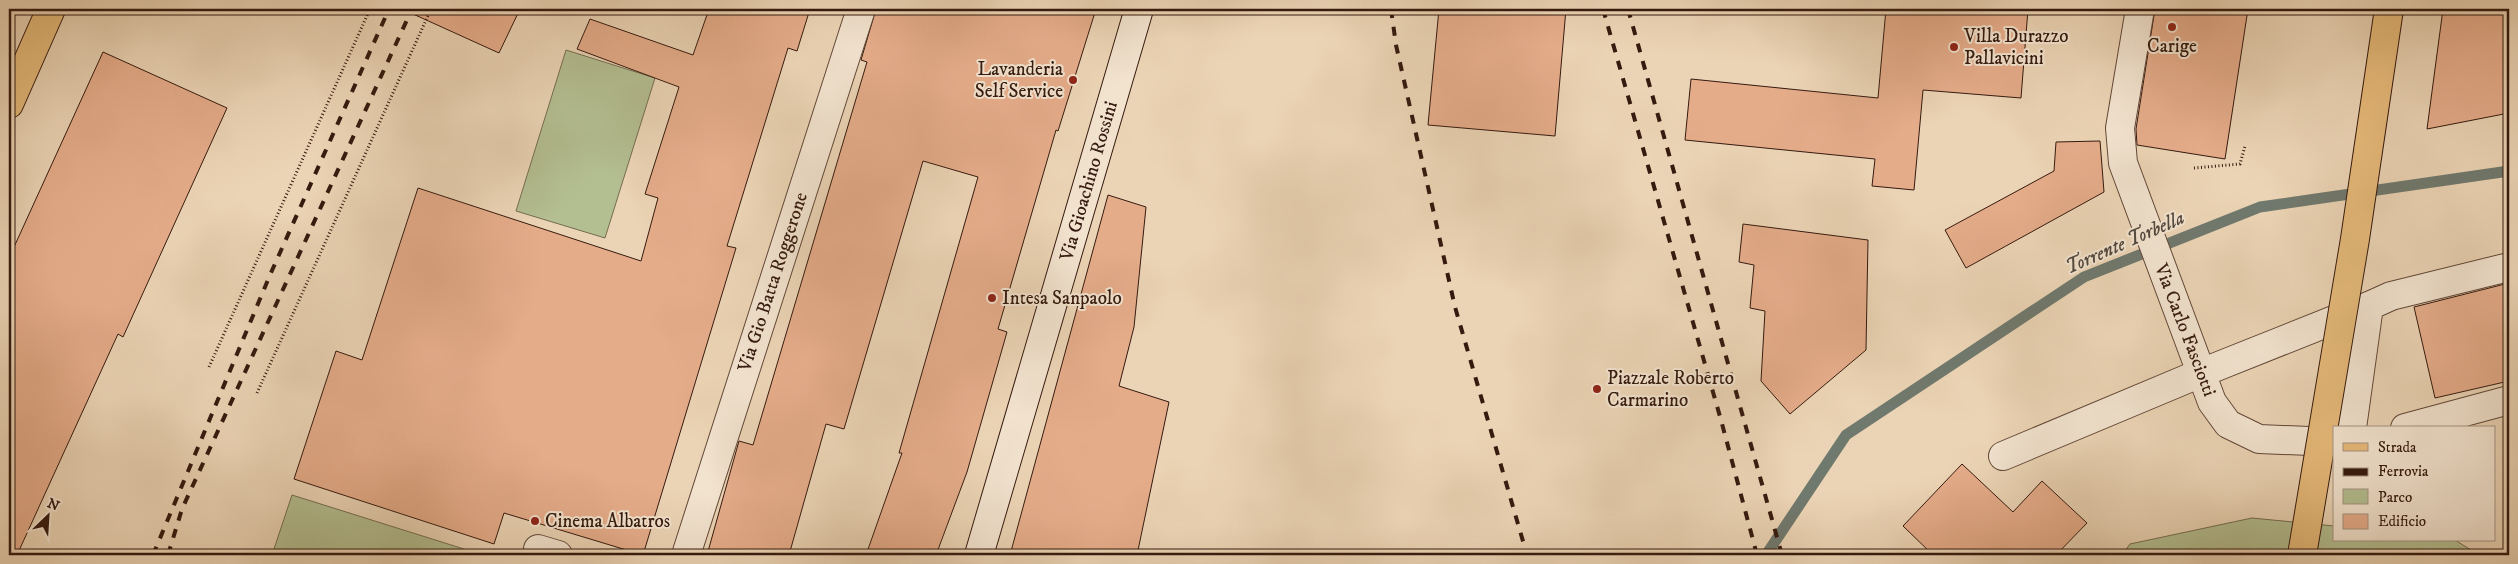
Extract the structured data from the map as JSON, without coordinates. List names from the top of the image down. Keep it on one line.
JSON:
{"streets":{"street":["Via Gioachino Rossini","Via Gio Batta Roggerone","Via Carlo Fasciotti"]},"water":["Torrente Torbella"],"places":["Carige","Villa Durazzo Pallavicini","Lavanderia Self Service","Intesa Sanpaolo","Piazzale Roberto Carmarino","Cinema Albatros"],"legend":["Strada","Ferrovia","Parco","Edificio"],"north":"top right"}
